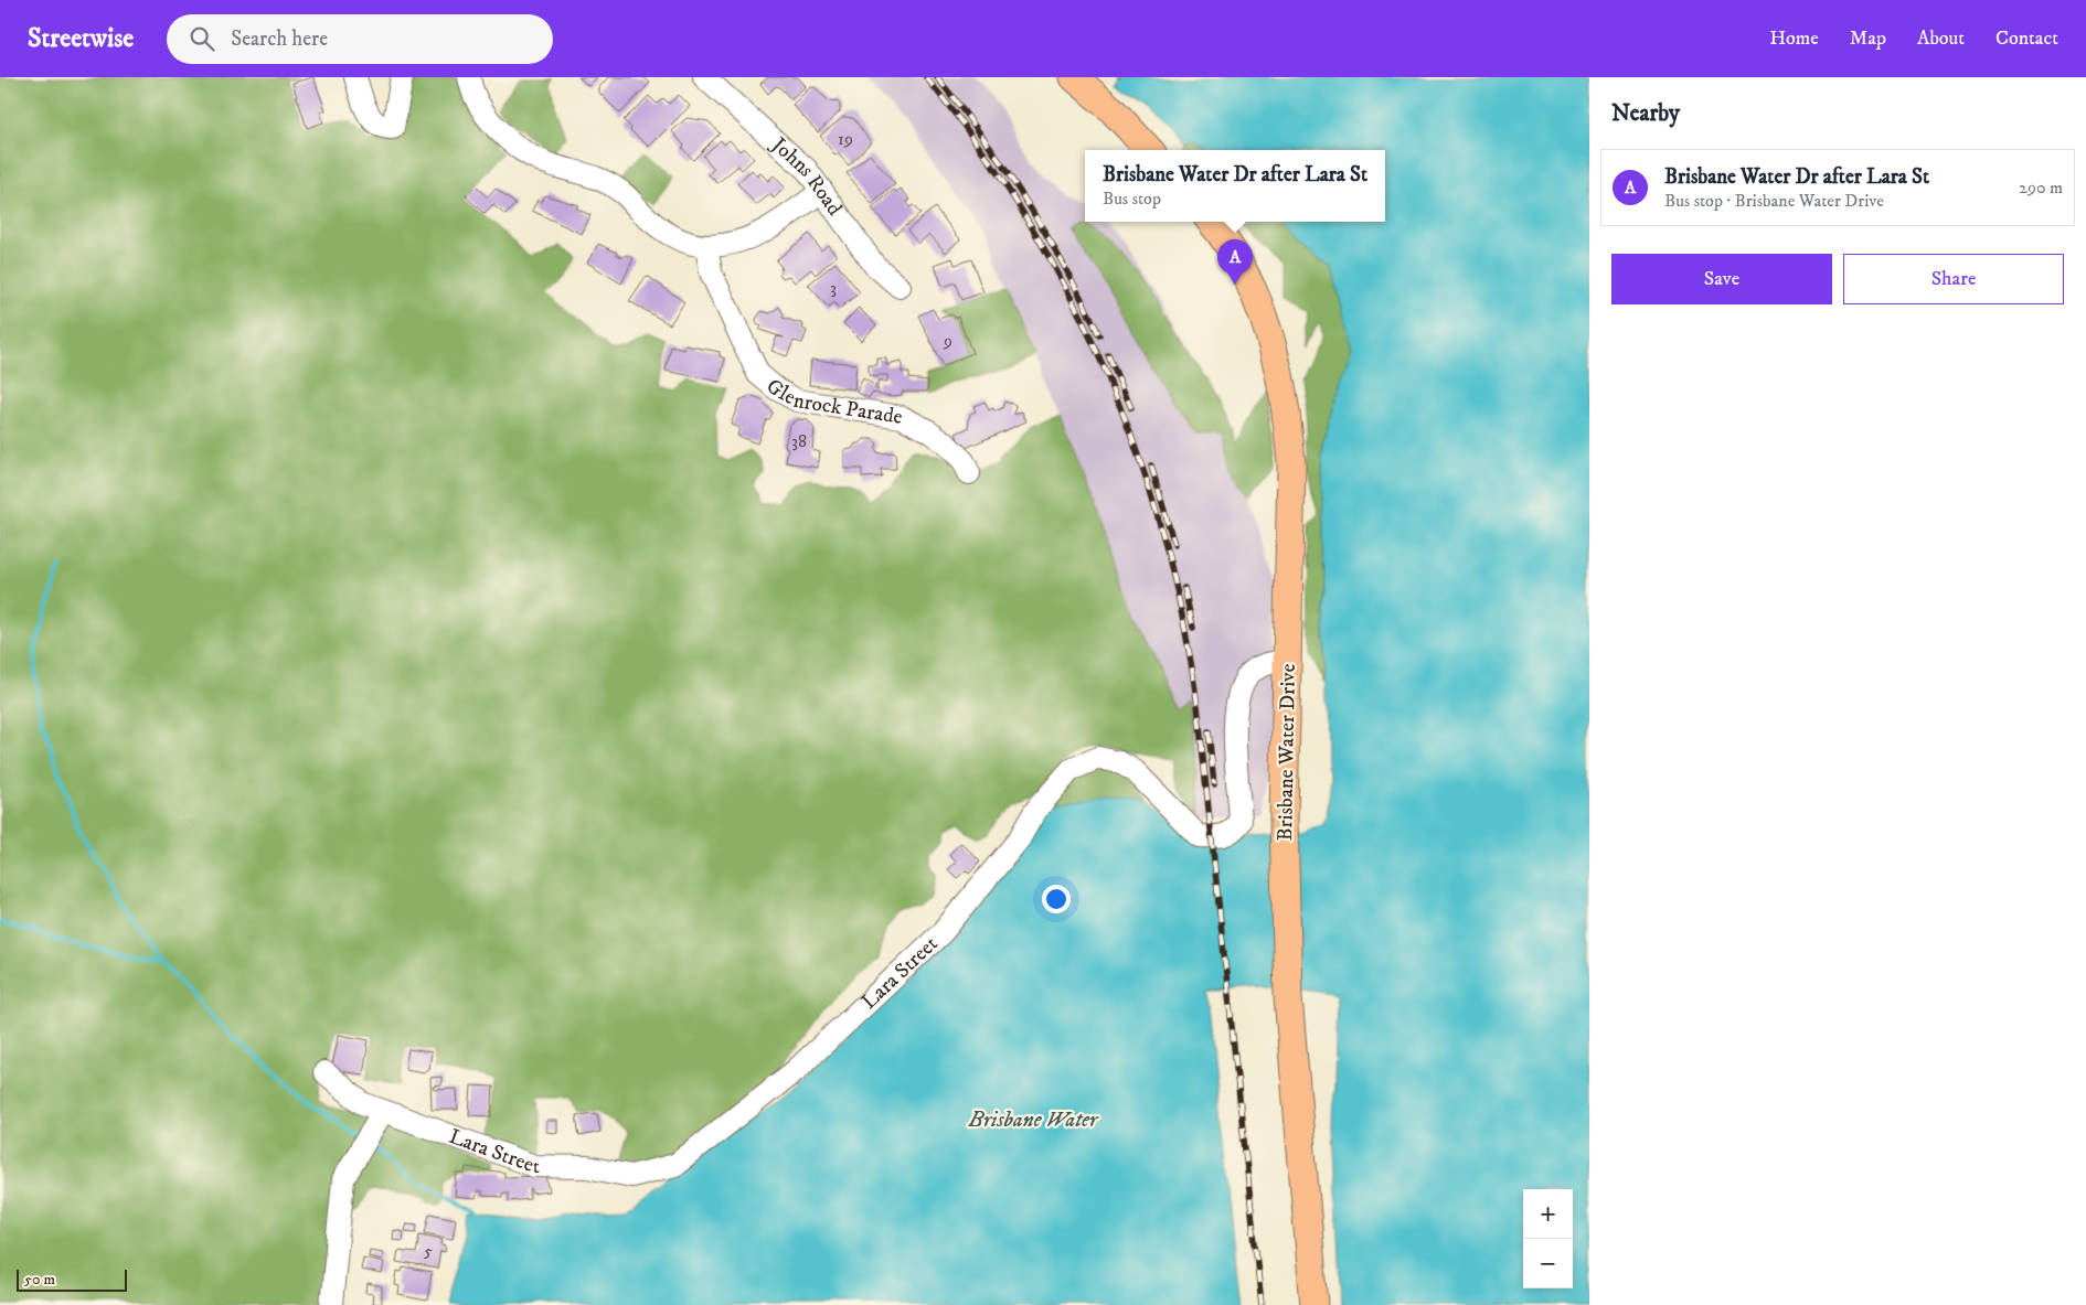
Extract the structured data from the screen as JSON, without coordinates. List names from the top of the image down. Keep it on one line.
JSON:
{"streets":{"main road":["Brisbane Water Drive"],"street":["Johns Road","Glenrock Parade","Lara Street"]},"crossings":[["Brisbane Water Drive","Lara Street"]],"water":["Brisbane Water"],"house_numbers":["19","3","9","38","5"],"scale_bar":"50 m","page":{"header":"Streetwise","search":"Search here","nav":["Home","Map","About","Contact"],"heading":"Nearby","list":[{"mark":"A","name":"Brisbane Water Dr after Lara St","note":"Bus stop · Brisbane Water Drive","value":"290 m"}],"popup":["Brisbane Water Dr after Lara St","Bus stop"],"buttons":["Save","Share"],"pins":"A","map_buttons":["+","−"],"scale":"50 m"}}
